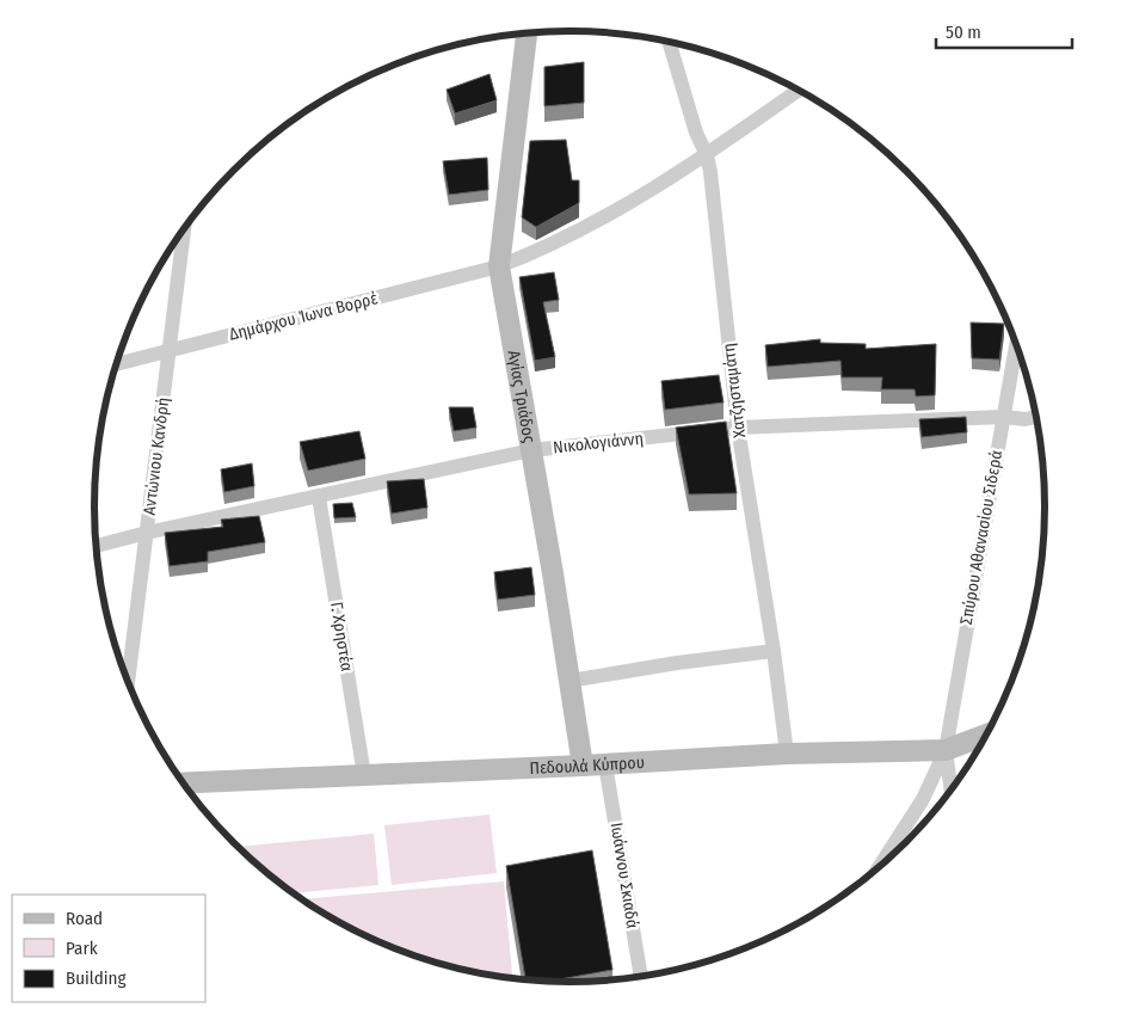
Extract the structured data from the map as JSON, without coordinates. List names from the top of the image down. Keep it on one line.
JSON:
{"streets":{"street":["Δημάρχου Ίωνα Βορρέ","Χατζησταμάτη","Αγίας Τριάδος","Νικολογιάννη","Αντώνιου Κανδρή","Σπύρου Αθανασίου Σιδερά","Γ. Χρηστέα","Πεδουλά Κύπρου","Ιωάννου Σκιαδά"]},"crossings":[["Δημάρχου Ίωνα Βορρέ","Χατζησταμάτη"],["Δημάρχου Ίωνα Βορρέ","Αγίας Τριάδος"],["Δημάρχου Ίωνα Βορρέ","Αντώνιου Κανδρή"],["Χατζησταμάτη","Νικολογιάννη"],["Χατζησταμάτη","Πεδουλά Κύπρου"],["Αγίας Τριάδος","Νικολογιάννη"],["Αγίας Τριάδος","Πεδουλά Κύπρου"],["Νικολογιάννη","Αντώνιου Κανδρή"],["Νικολογιάννη","Σπύρου Αθανασίου Σιδερά"],["Νικολογιάννη","Γ. Χρηστέα"],["Σπύρου Αθανασίου Σιδερά","Πεδουλά Κύπρου"],["Γ. Χρηστέα","Πεδουλά Κύπρου"],["Πεδουλά Κύπρου","Ιωάννου Σκιαδά"]],"legend":["Road","Park","Building"],"scale_bar":"50 m"}
